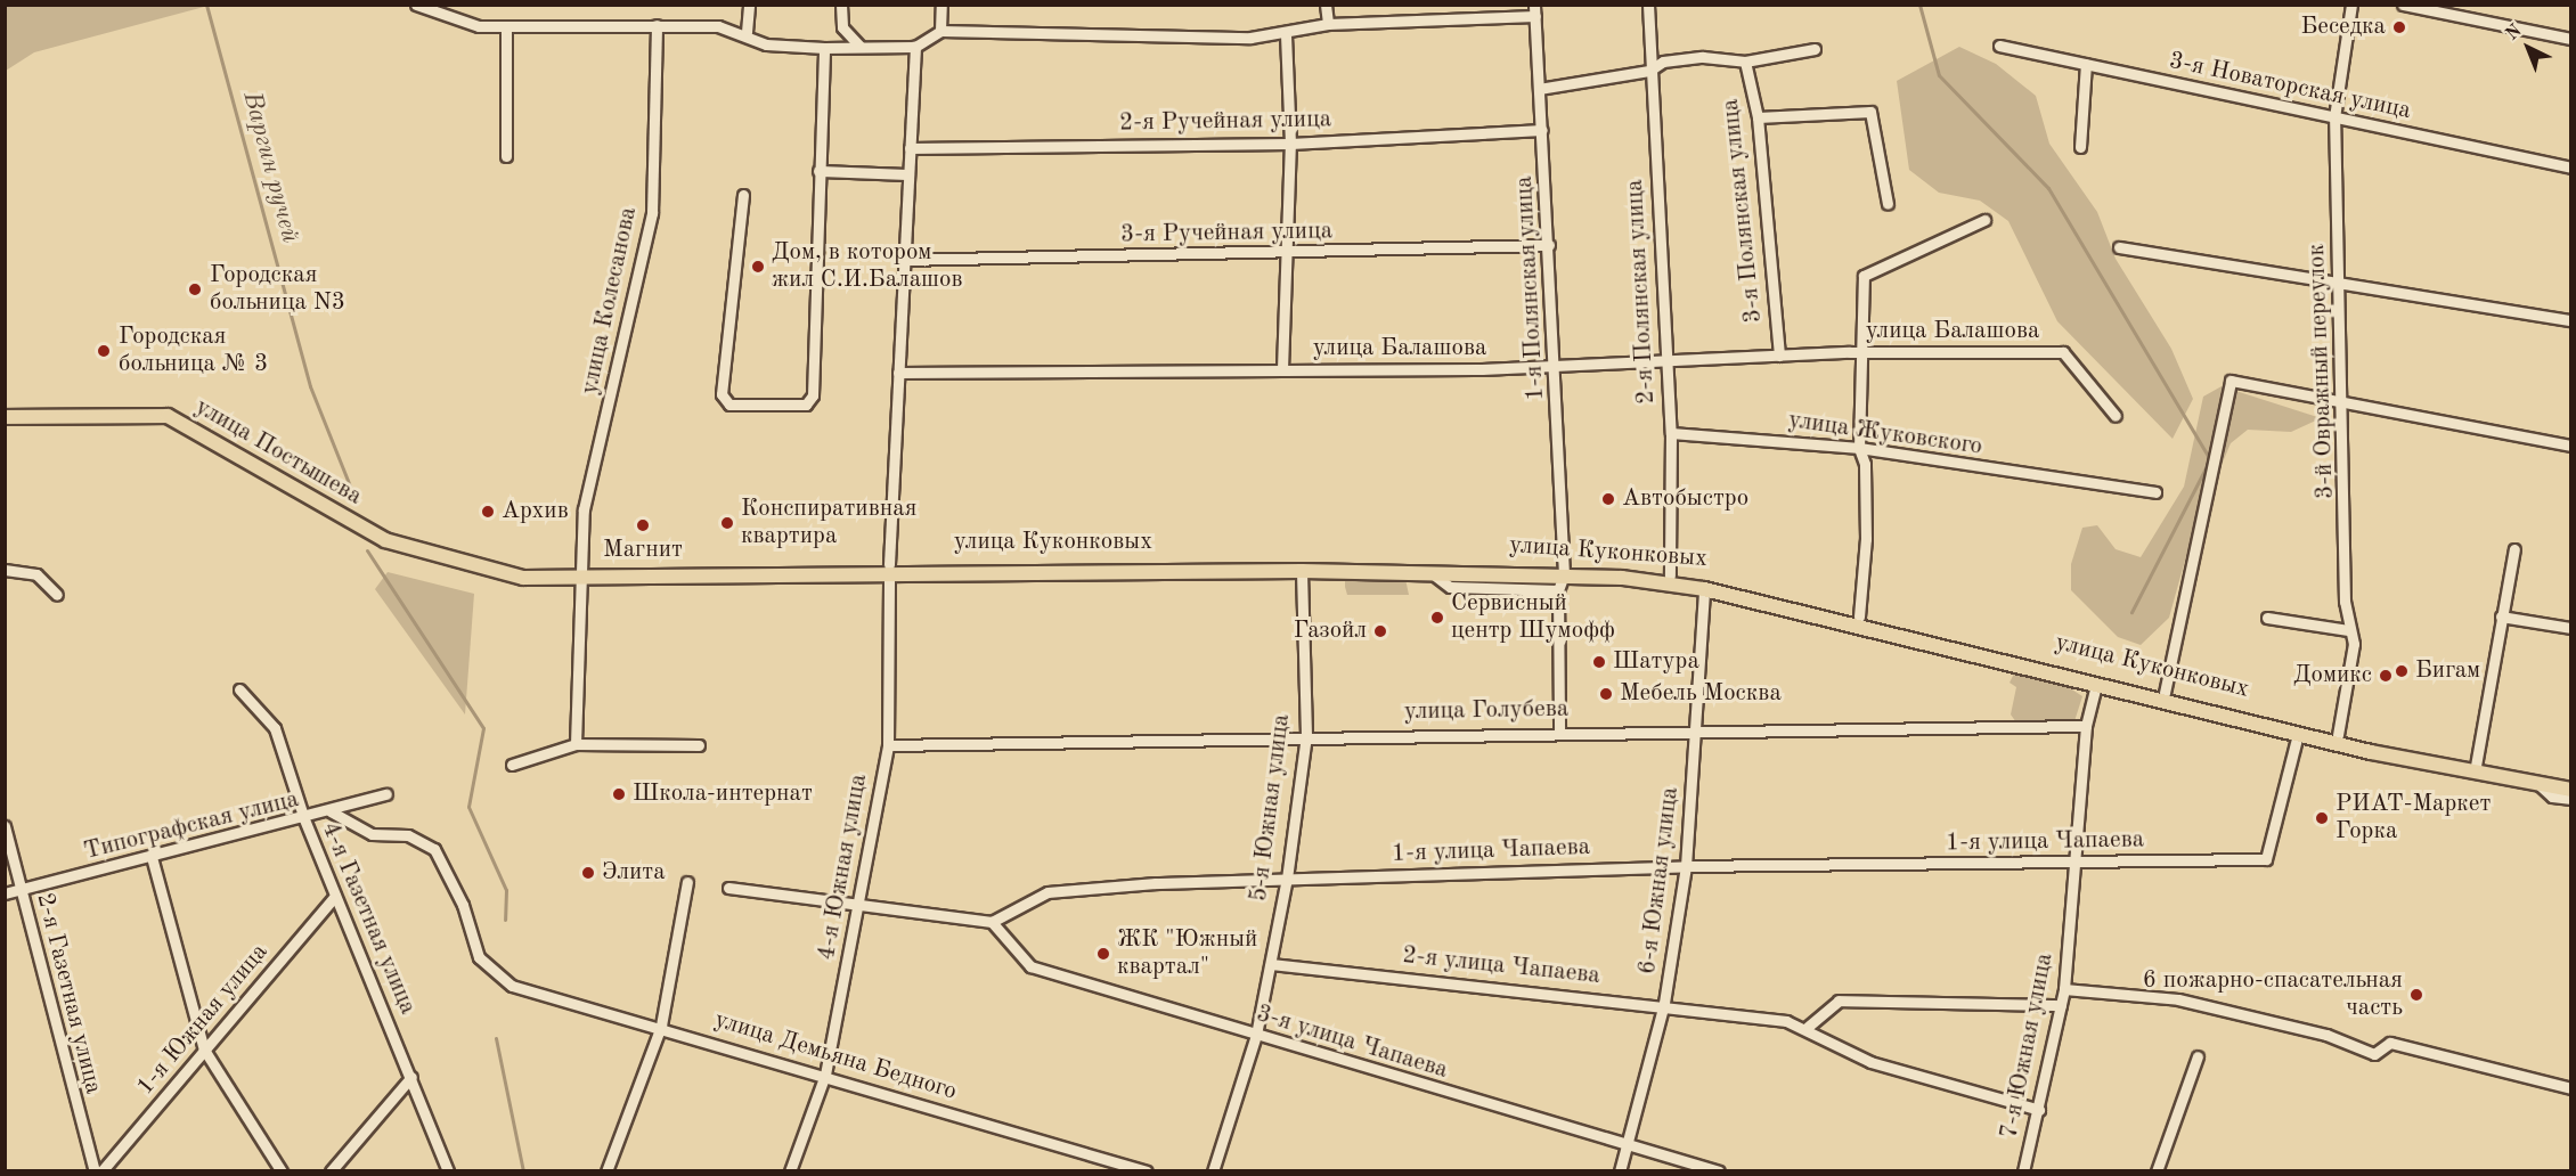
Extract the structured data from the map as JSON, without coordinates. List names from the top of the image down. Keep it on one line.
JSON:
{"streets":{"main road":["улица Постышева","улица Куконковых"],"street":["3-я Новаторская улица","2-я Ручейная улица","3-я Полянская улица","3-я Ручейная улица","1-я Полянская улица","2-я Полянская улица","улица Колесанова","улица Балашова","3-й Овражный переулок","улица Жуковского","улица Голубева","5-я Южная улица","Типографская улица","1-я улица Чапаева","4-я Южная улица","6-я Южная улица","4-я Газетная улица","2-я улица Чапаева","2-я Газетная улица","1-я Южная улица","3-я улица Чапаева","7-я Южная улица","улица Демьяна Бедного"]},"crossings":[["3-я Новаторская улица","3-й Овражный переулок"],["2-я Ручейная улица","1-я Полянская улица"],["2-я Ручейная улица","4-я Южная улица"],["3-я Полянская улица","улица Балашова"],["3-я Ручейная улица","1-я Полянская улица"],["3-я Ручейная улица","4-я Южная улица"],["1-я Полянская улица","улица Балашова"],["1-я Полянская улица","улица Куконковых"],["2-я Полянская улица","улица Балашова"],["2-я Полянская улица","улица Жуковского"],["2-я Полянская улица","улица Куконковых"],["улица Колесанова","улица Куконковых"],["улица Балашова","4-я Южная улица"],["3-й Овражный переулок","улица Куконковых"],["улица Постышева","улица Куконковых"],["улица Куконковых","5-я Южная улица"],["улица Куконковых","1-я улица Чапаева"],["улица Куконковых","4-я Южная улица"],["улица Куконковых","6-я Южная улица"],["улица Куконковых","7-я Южная улица"],["улица Голубева","5-я Южная улица"],["улица Голубева","4-я Южная улица"],["улица Голубева","6-я Южная улица"],["улица Голубева","7-я Южная улица"],["5-я Южная улица","1-я улица Чапаева"],["5-я Южная улица","2-я улица Чапаева"],["5-я Южная улица","3-я улица Чапаева"],["Типографская улица","4-я Газетная улица"],["Типографская улица","2-я Газетная улица"],["Типографская улица","улица Демьяна Бедного"],["1-я улица Чапаева","6-я Южная улица"],["1-я улица Чапаева","3-я улица Чапаева"],["1-я улица Чапаева","7-я Южная улица"],["4-я Южная улица","улица Демьяна Бедного"],["6-я Южная улица","2-я улица Чапаева"],["6-я Южная улица","3-я улица Чапаева"],["4-я Газетная улица","1-я Южная улица"],["2-я улица Чапаева","7-я Южная улица"]],"water":["Варгин ручей"],"places":["Беседка","Дом, в котором жил С.И.Балашов","Городская больница N3","Городская больница № 3","Автобыстро","Архив","Конспиративная квартира","Магнит","Сервисный центр Шумофф","Газойл","Шатура","Бигам","Домикс","Мебель Москва","Школа-интернат","РИАТ-Маркет Горка","Элита","ЖК \"Южный квартал\"","6 пожарно-спасательная часть"],"north":"top left"}
